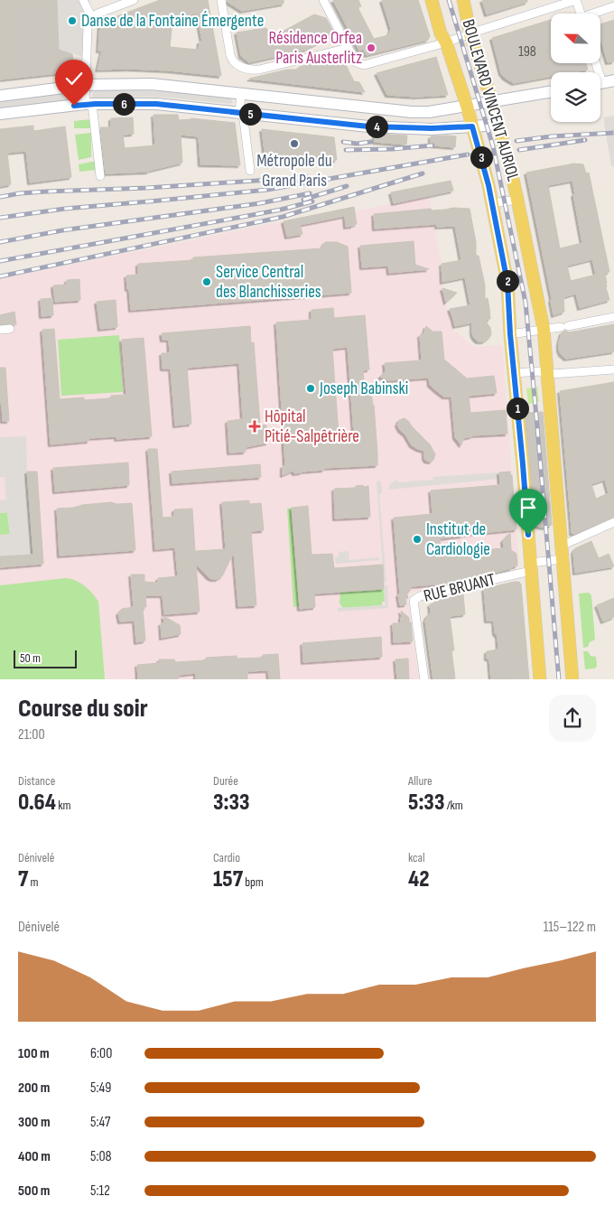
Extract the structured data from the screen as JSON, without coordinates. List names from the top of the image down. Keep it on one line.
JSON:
{"streets":{"main road":["BOULEVARD VINCENT AURIOL"],"street":["RUE BRUANT"]},"crossings":[["BOULEVARD VINCENT AURIOL","RUE BRUANT"]],"places":{"other":["Danse de la Fontaine Émergente","Résidence Orfea Paris Austerlitz","Métropole du Grand Paris","Service Central des Blanchisseries","Joseph Babinski","Institut de Cardiologie"],"health":["Hôpital Pitié-Salpêtrière"]},"house_numbers":["198"],"scale_bar":"50 m","north":"left","page":{"pins":["6","5","4","3","2","1"],"scale":"50 m","heading":["Course du soir","21:00"],"stats":[["Distance","0.64 km"],["Durée","3:33"],["Allure","5:33 /km"],["Dénivelé","7 m"],["Cardio","157 bpm"],["kcal","42"]],"chart":["Dénivelé","115–122 m"],"list":[{"name":"100 m","note":"6:00"},{"name":"200 m","note":"5:49"},{"name":"300 m","note":"5:47"},{"name":"400 m","note":"5:08"},{"name":"500 m","note":"5:12"}]}}
